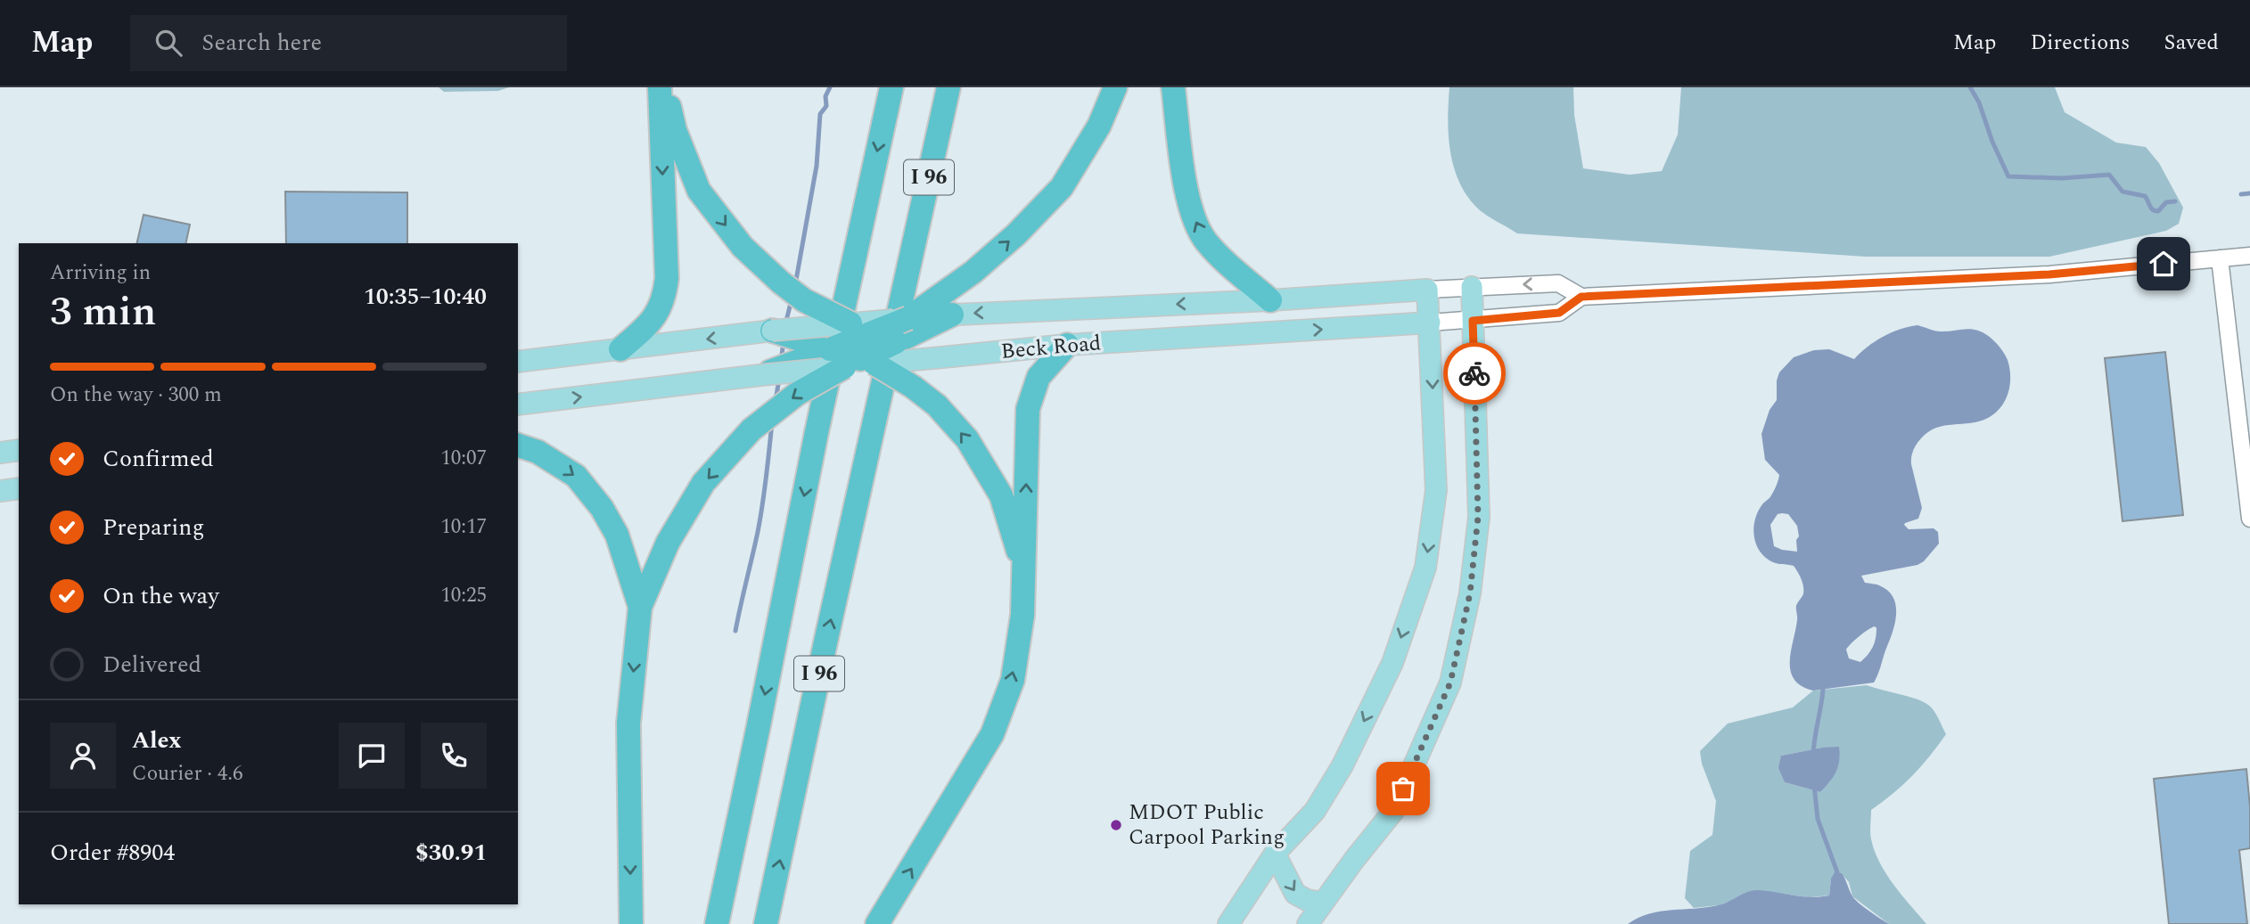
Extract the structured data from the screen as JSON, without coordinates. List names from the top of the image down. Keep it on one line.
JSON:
{"streets":{"highway":["I 96"],"main road":["Beck Road"]},"places":["MDOT Public Carpool Parking"],"page":{"header":"Map","search":"Search here","nav":["Map","Directions","Saved"],"heading":["3 min","Arriving in","10:35–10:40"],"panel":["Alex","Courier · 4.6","Order #8904","$30.91"],"bar":"On the way · 300 m","list":[["Confirmed","10:07"],["Preparing","10:17"],["On the way","10:25"],"Delivered"]}}
